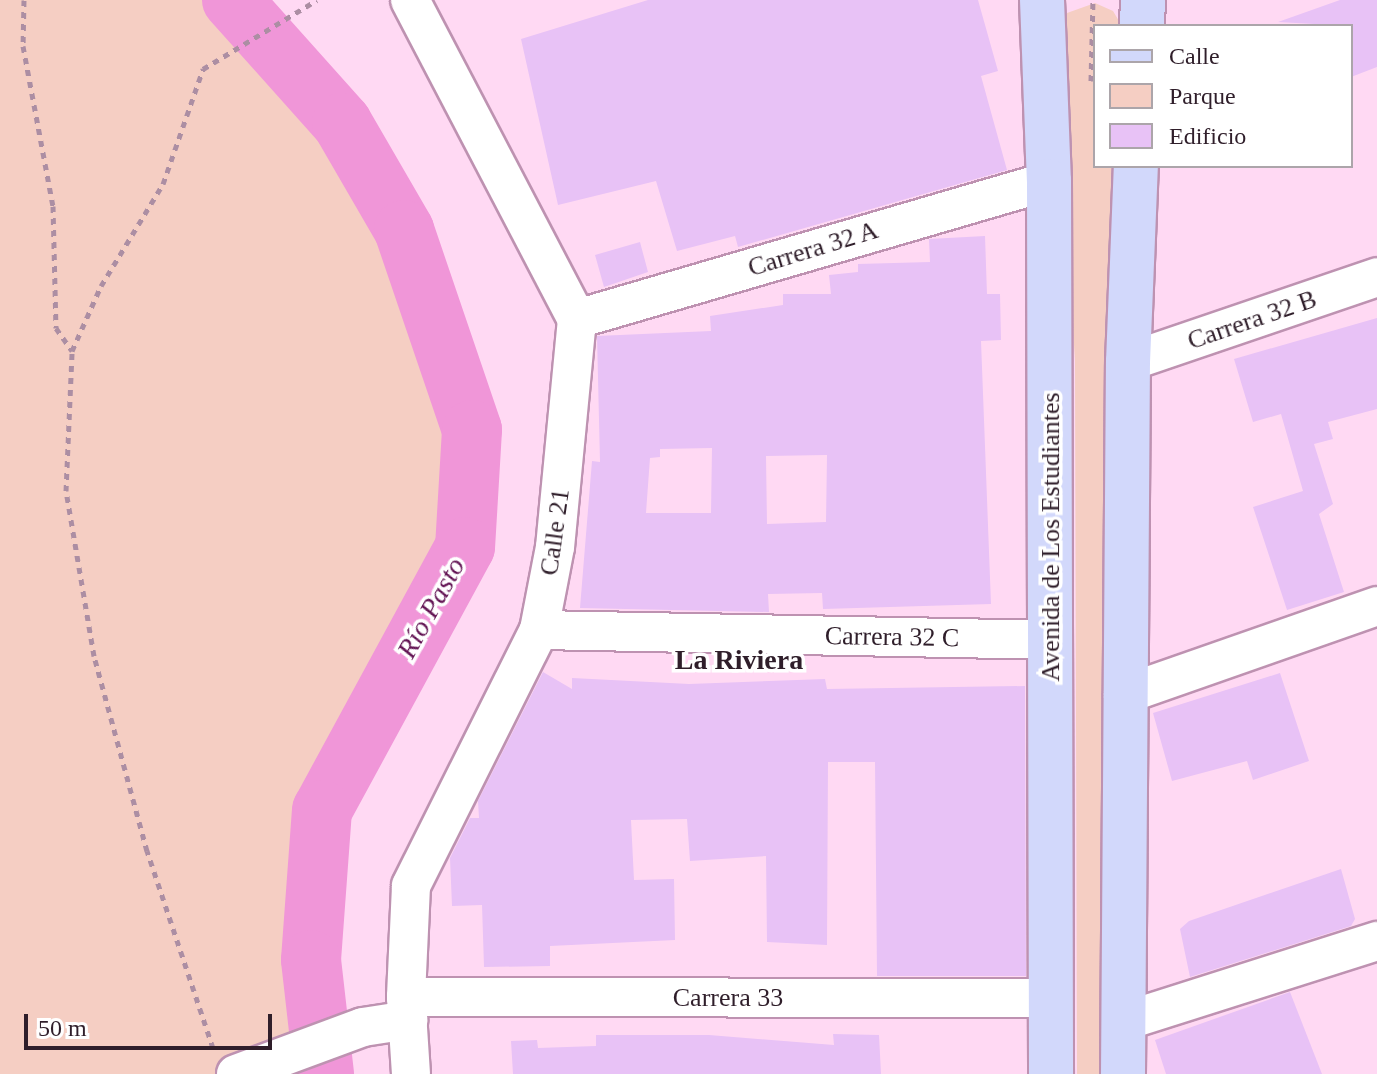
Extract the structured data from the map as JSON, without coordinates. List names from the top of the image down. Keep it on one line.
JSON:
{"streets":{"main road":["Avenida de Los Estudiantes"],"street":["Carrera 32 A","Carrera 32 B","Calle 21","Carrera 32 C","Carrera 33"]},"crossings":[["Carrera 32 A","Calle 21"],["Carrera 32 A","Avenida de Los Estudiantes"],["Calle 21","Carrera 32 C"],["Calle 21","Carrera 33"],["Avenida de Los Estudiantes","Carrera 32 C"],["Avenida de Los Estudiantes","Carrera 33"]],"districts":["La Riviera"],"water":["Río Pasto"],"legend":["Calle","Parque","Edificio"],"scale_bar":"50 m"}
